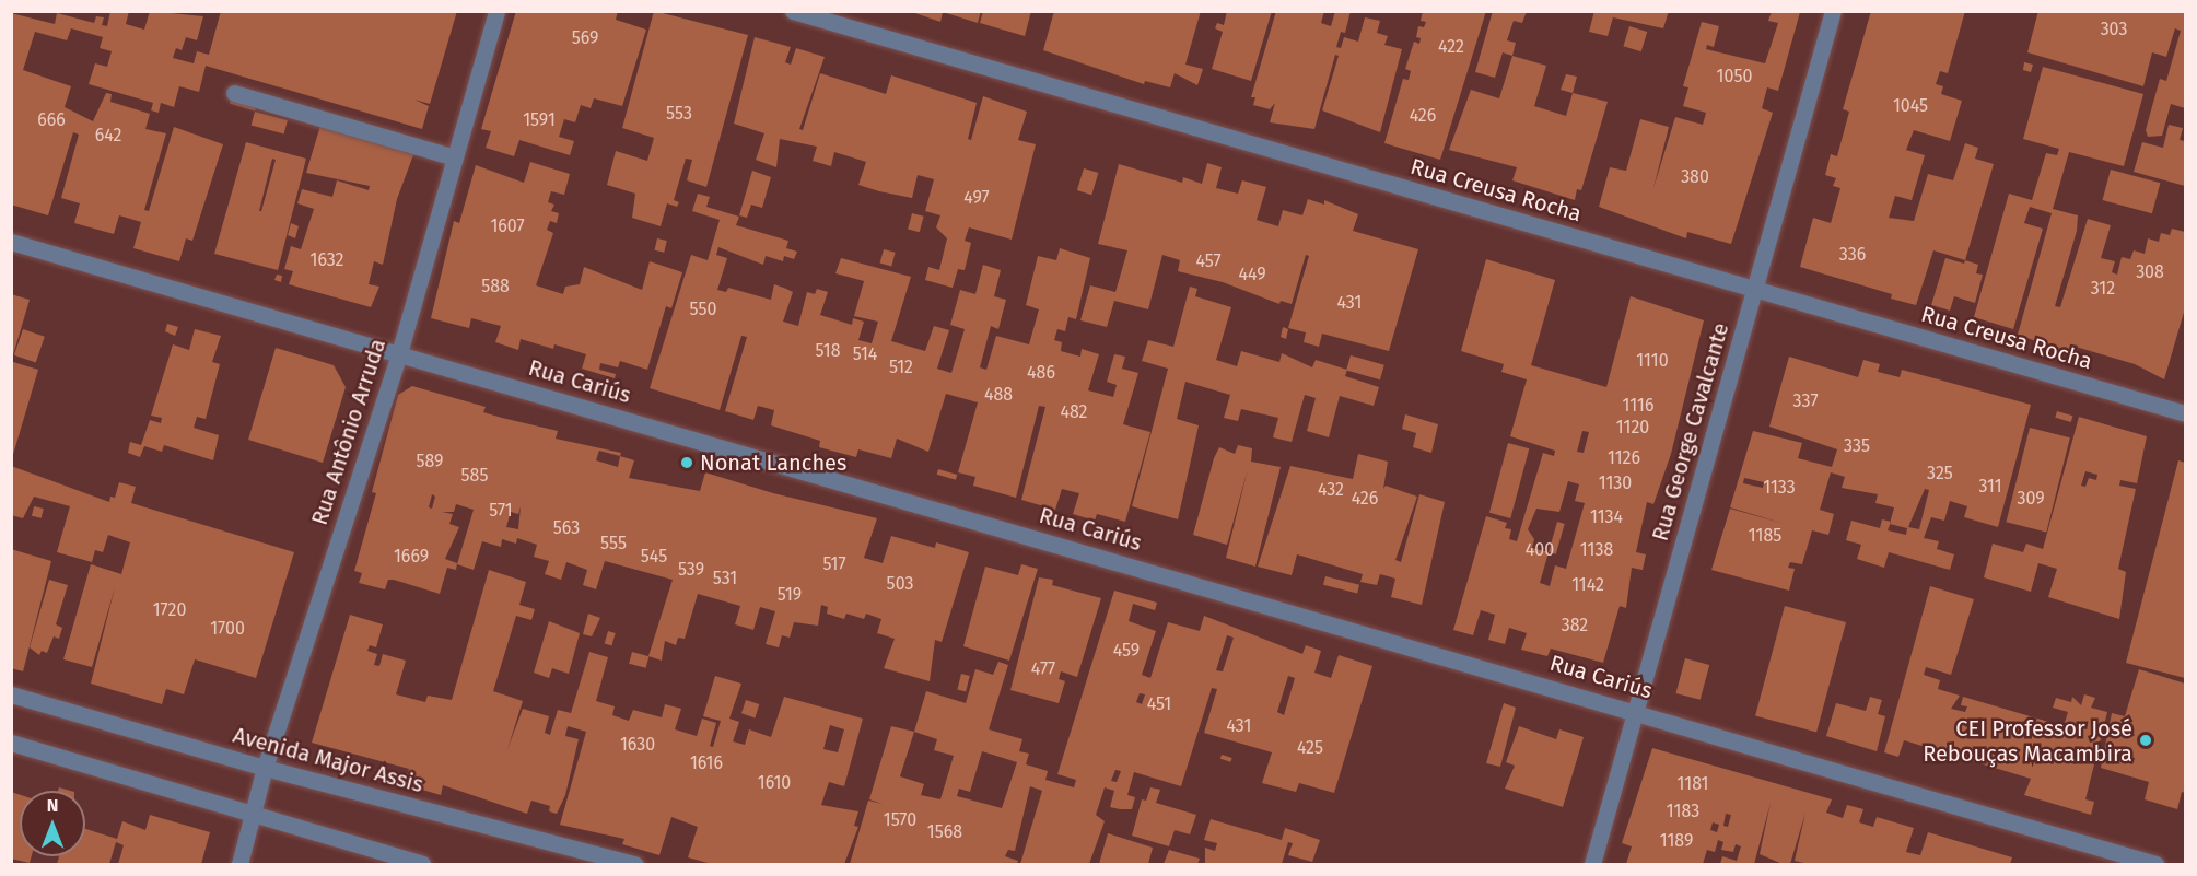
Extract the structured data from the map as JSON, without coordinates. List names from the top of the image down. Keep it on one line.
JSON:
{"streets":{"street":["Rua Creusa Rocha","Rua Cariús","Rua Antônio Arruda","Rua George Cavalcante","Avenida Major Assis"]},"crossings":[["Rua Creusa Rocha","Rua George Cavalcante"],["Rua Cariús","Rua Antônio Arruda"],["Rua Cariús","Rua George Cavalcante"],["Rua Antônio Arruda","Avenida Major Assis"]],"places":["Nonat Lanches","CEI Professor José Rebouças Macambira"],"house_numbers":["303","569","422","1050","1045","553","426","666","1591","642","380","497","1607","336","1632","457","308","449","588","312","431","550","518","514","1110","512","486","488","337","1116","482","1120","335","1126","589","325","585","1130","311","1133","432","426","309","571","1134","563","1185","555","400","1138","1669","545","517","539","531","503","1142","519","1720","382","1700","459","477","451","431","1630","425","1616","1610","1181","1183","1570","1568","1189"],"north":"top"}
